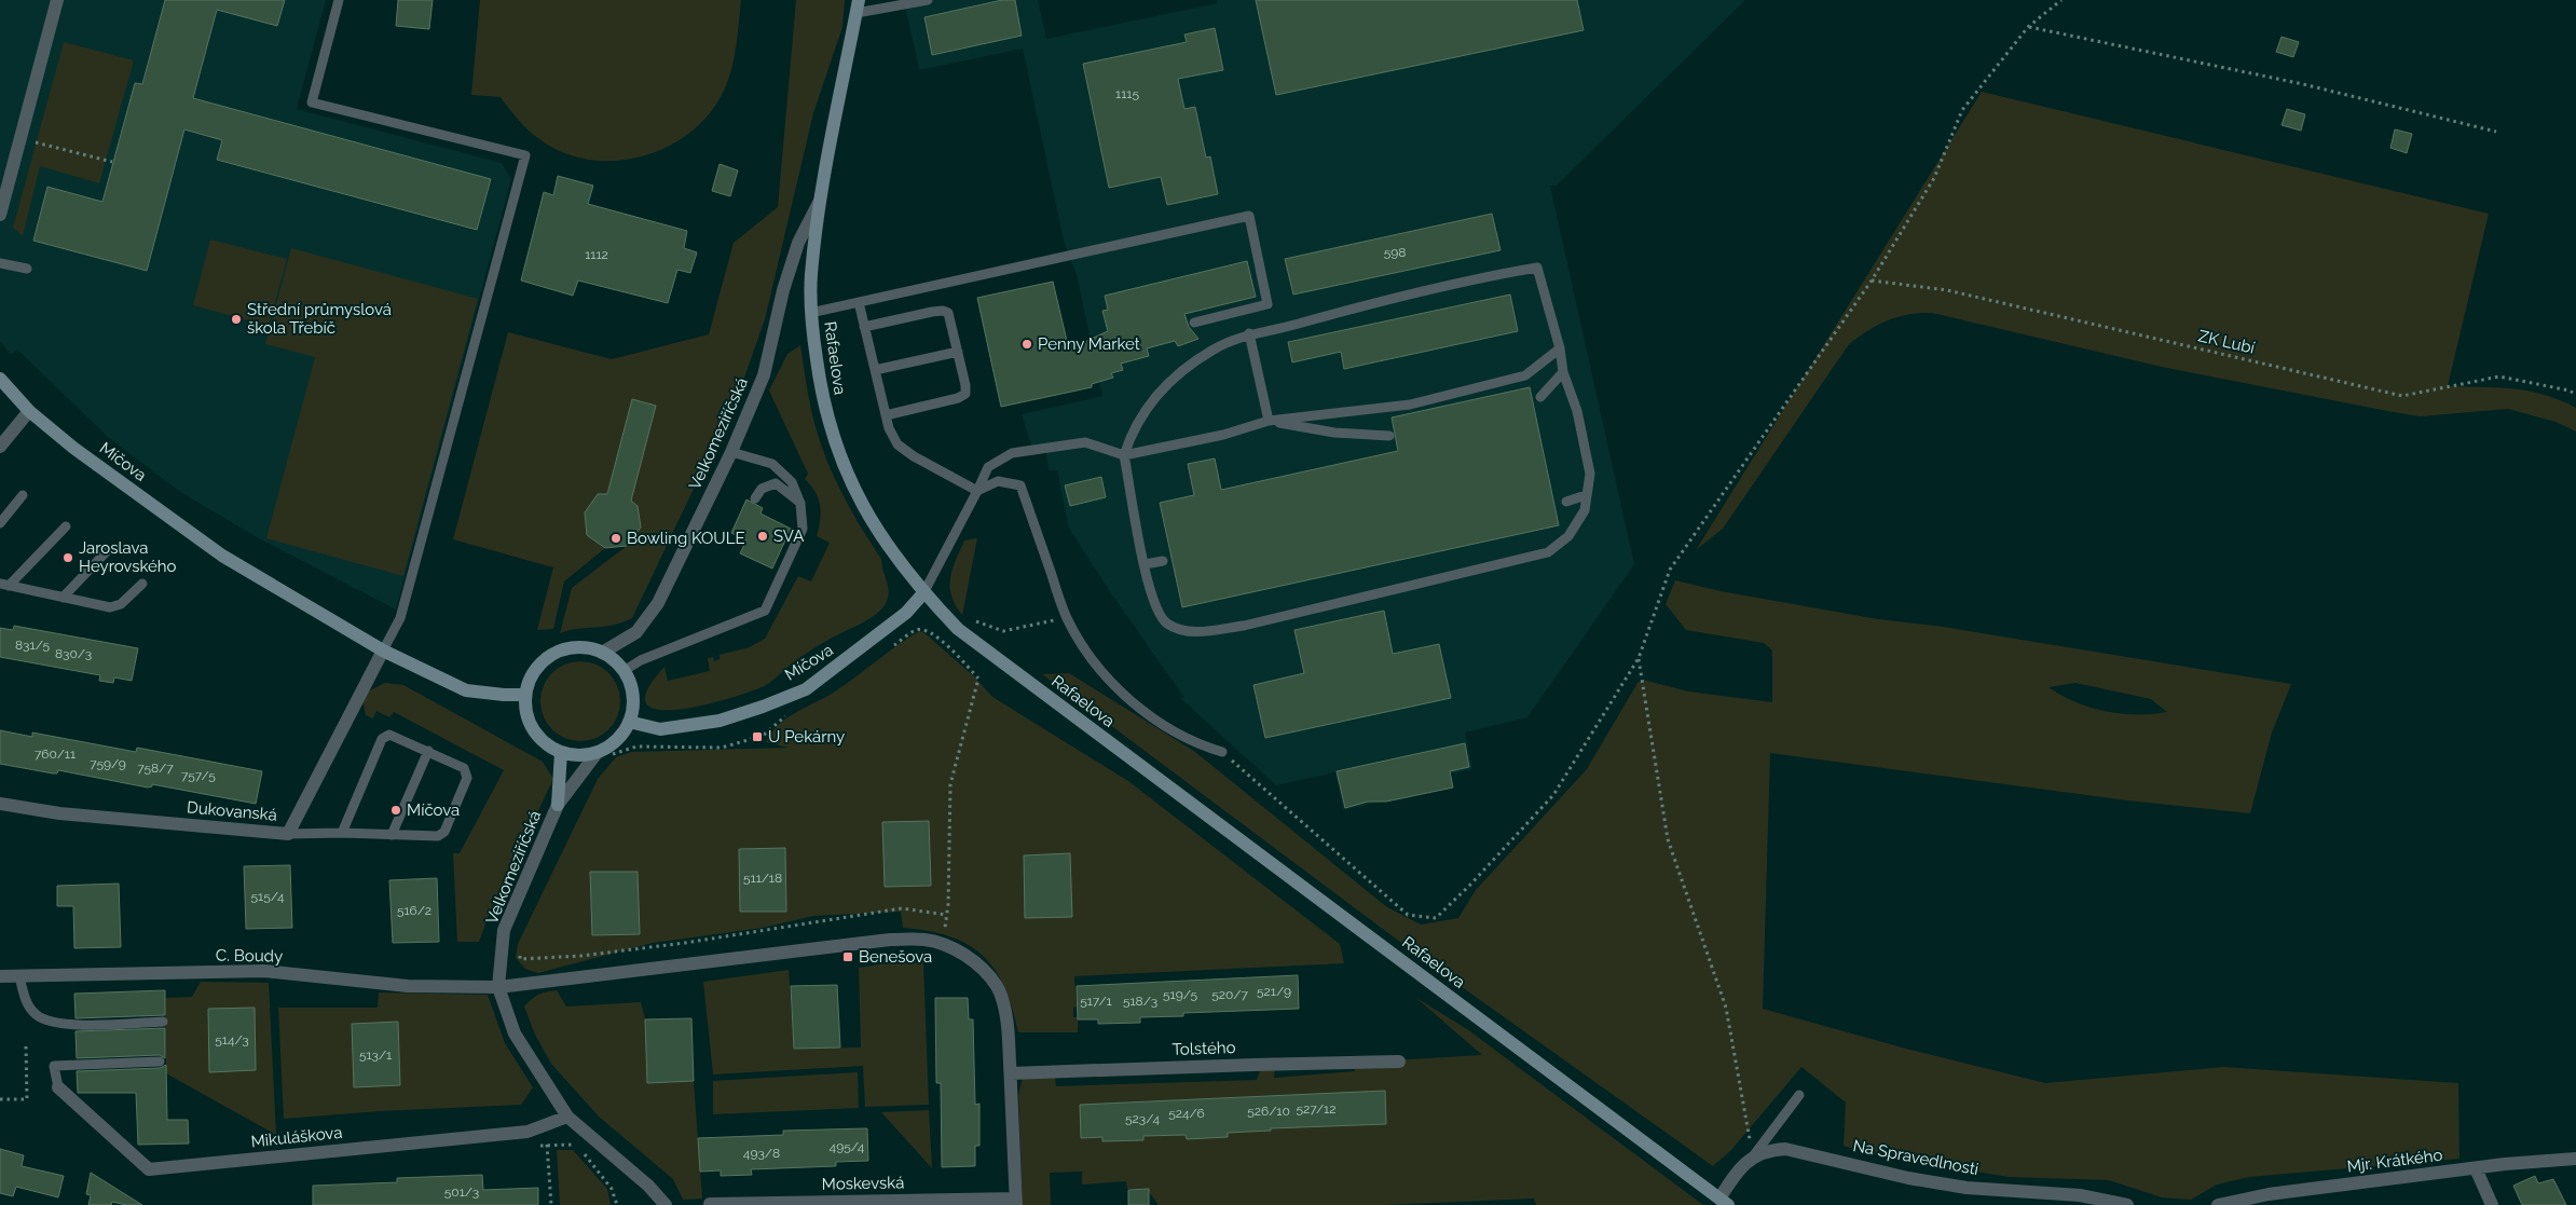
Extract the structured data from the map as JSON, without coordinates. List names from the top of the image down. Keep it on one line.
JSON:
{"streets":{"main road":["Rafaelova","Velkomeziříčská","Míčova"],"street":["Dukovanská","C. Boudy","Tolstého","Mikuláškova","Na Spravedlnosti","Mjr. Krátkého","Moskevská"],"path":["ZK Lubí"]},"crossings":[["Rafaelova","Velkomeziříčská"],["Rafaelova","Míčova"],["Velkomeziříčská","Míčova"],["Velkomeziříčská","C. Boudy"],["Velkomeziříčská","Mikuláškova"],["Míčova","Dukovanská"]],"places":{"other":["Střední průmyslová škola Třebíč","Penny Market","SVA","Bowling KOULE","Jaroslava Heyrovského","Míčova"],"transit":["U Pekárny","Benešova"]},"house_numbers":["1115","598","1112","831/5","830/3","760/11","759/9","758/7","757/5","511/18","515/4","516/2","521/9","519/5","520/7","517/1","518/3","514/3","513/1","527/12","526/10","524/6","523/4","495/4","493/8","501/3"]}
